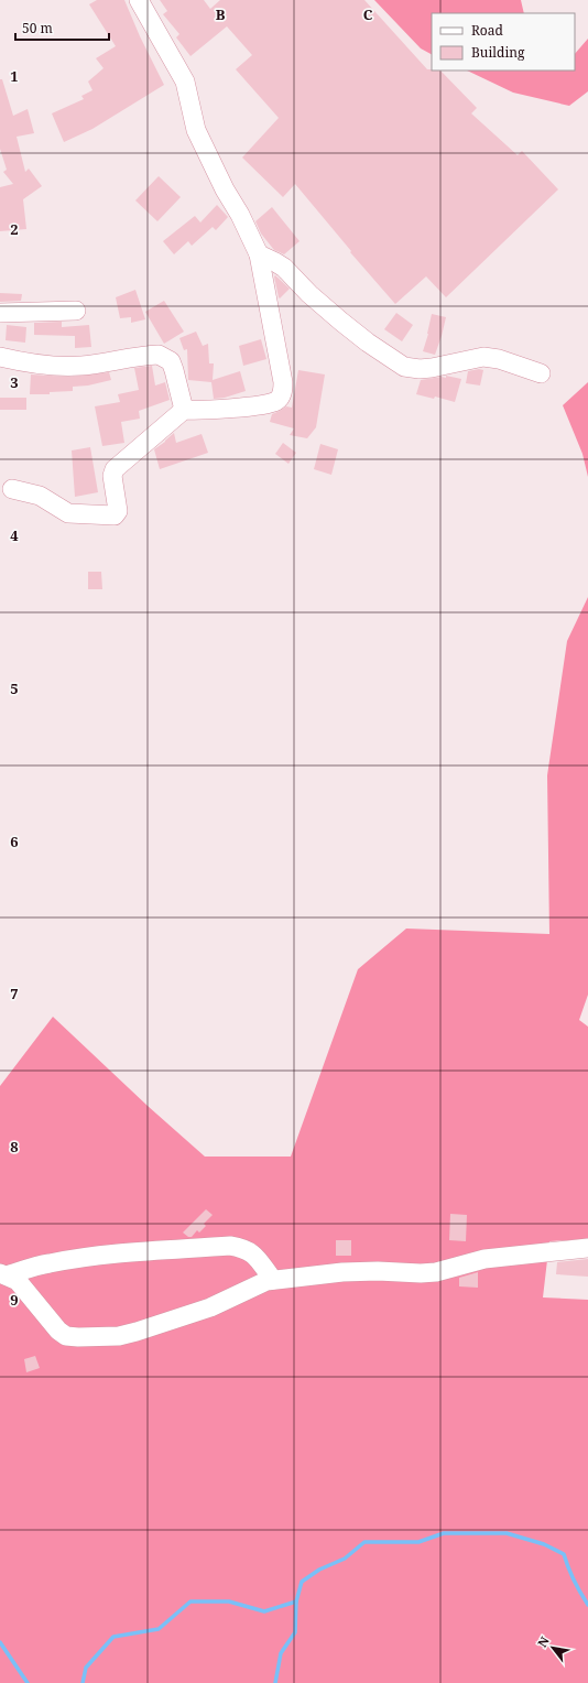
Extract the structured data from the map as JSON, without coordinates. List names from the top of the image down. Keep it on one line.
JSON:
{"legend":["Road","Building"],"scale_bar":"50 m","north":"top left","grid":{"columns":["B","C"],"rows":["1","2","3","4","5","6","7","8","9"]}}
